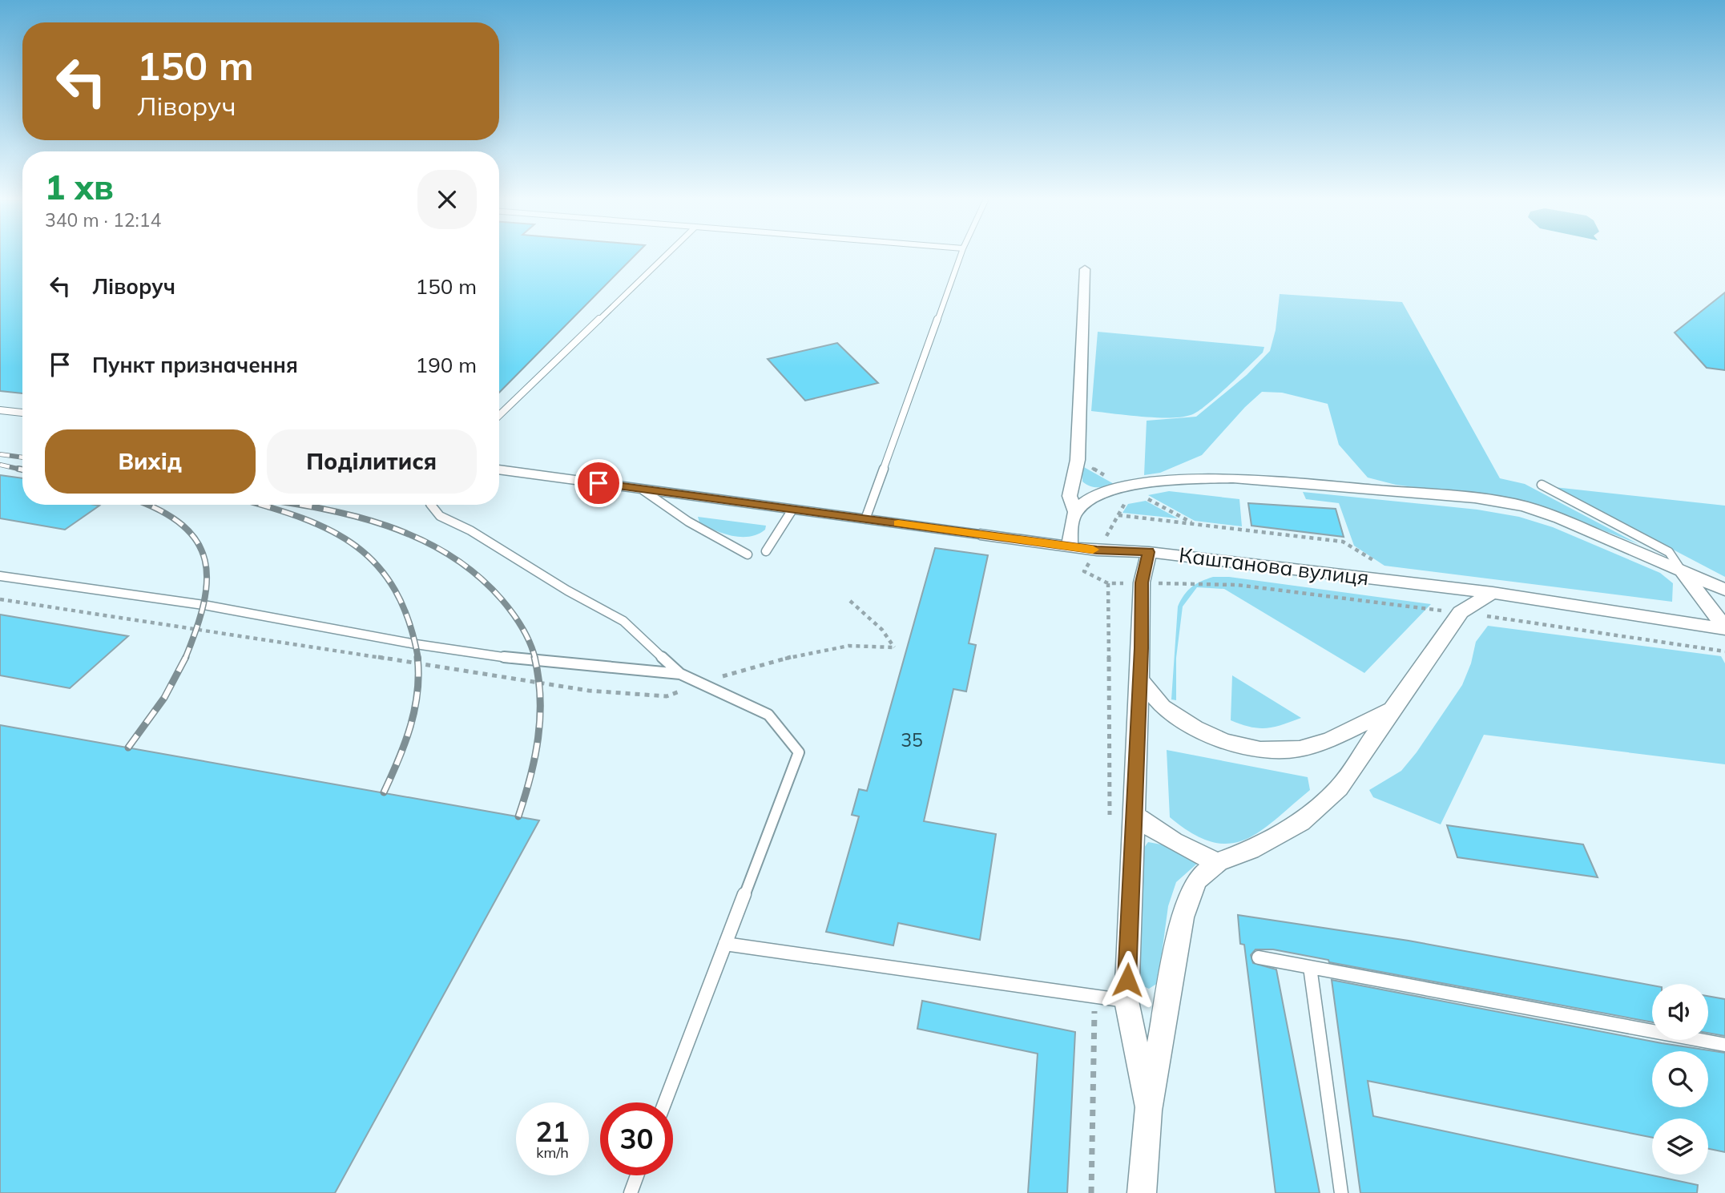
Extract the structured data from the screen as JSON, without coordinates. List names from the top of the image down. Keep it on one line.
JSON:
{"streets":{"street":["Каштанова вулиця"]},"house_numbers":["35"],"page":{"turn":["150 m","Ліворуч"],"heading":["1 хв","340 m · 12:14"],"list":[{"name":"Ліворуч","value":"150 m"},{"name":"Пункт призначення","value":"190 m"}],"buttons":["Вихід","Поділитися"],"speed":"21 km/h","limit":"30"}}
